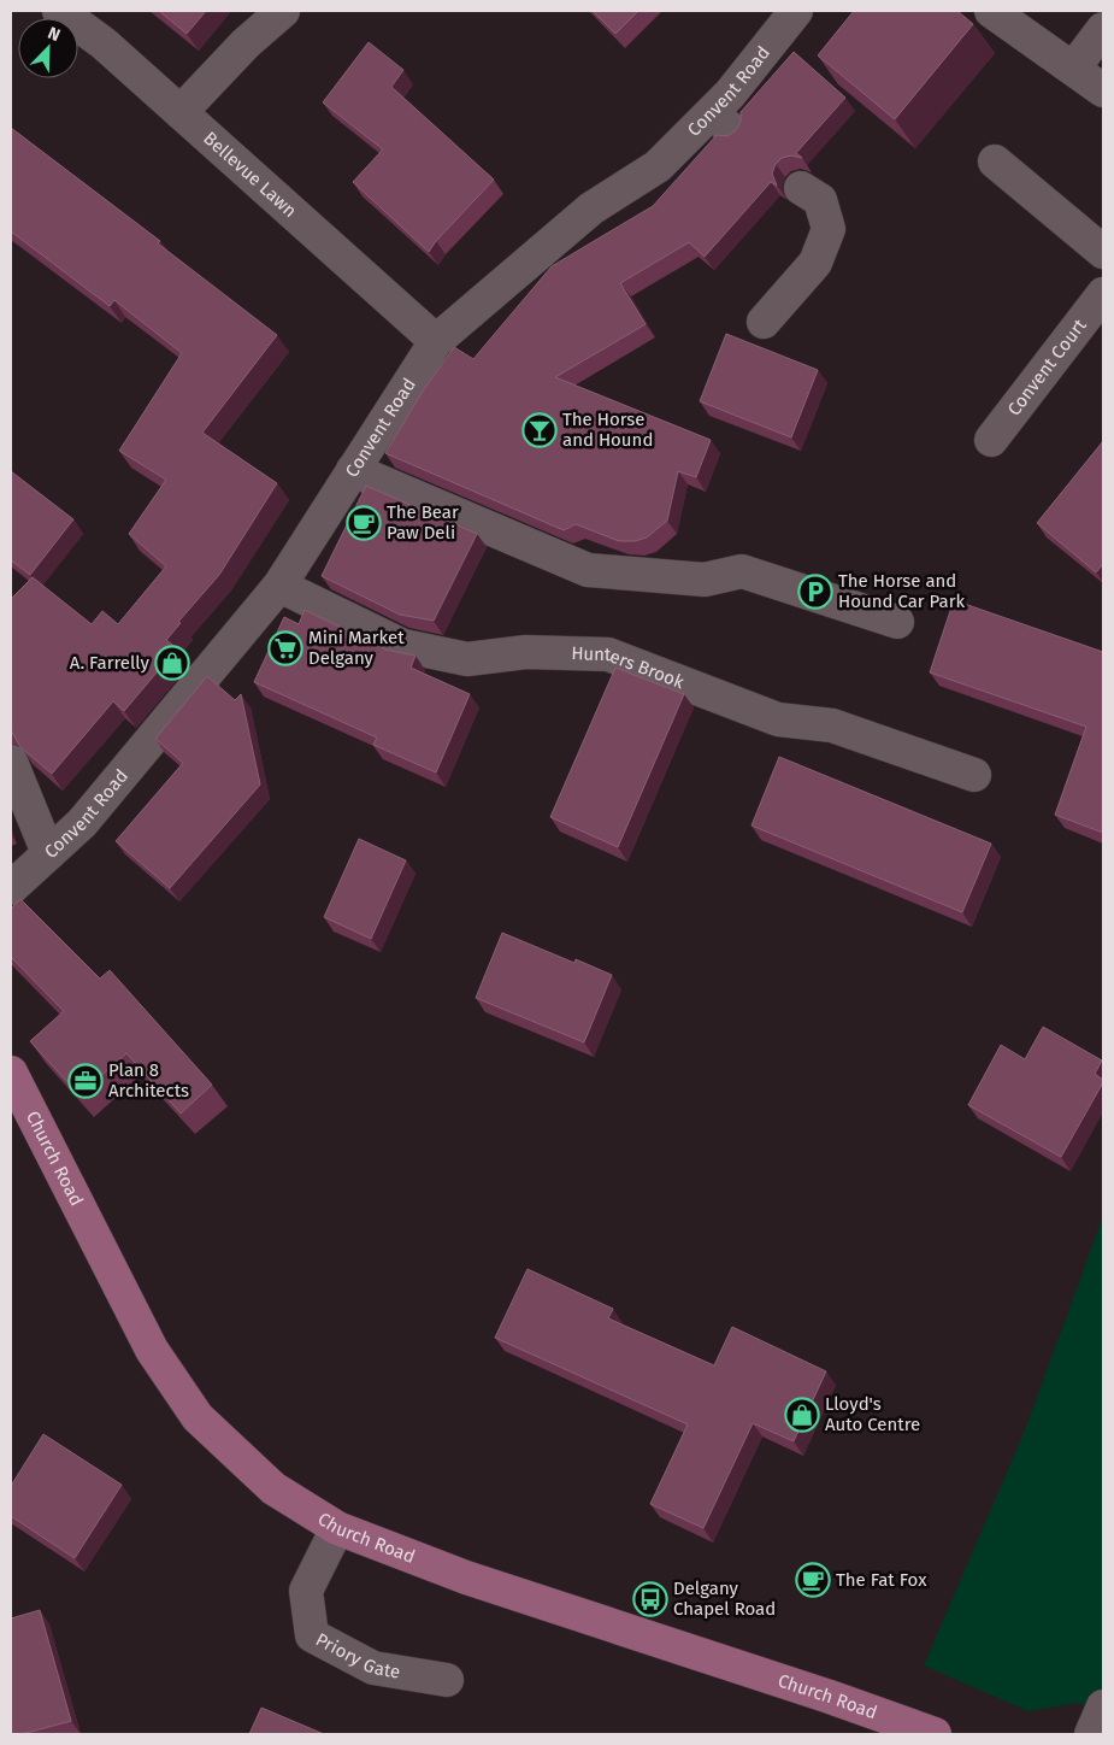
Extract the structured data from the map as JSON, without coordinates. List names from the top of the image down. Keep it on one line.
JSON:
{"streets":{"main road":["Church Road"],"street":["Convent Road","Bellevue Lawn","Convent Court","Hunters Brook","Priory Gate"]},"crossings":[["Convent Road","Bellevue Lawn"],["Convent Road","Hunters Brook"],["Church Road","Priory Gate"]],"places":{"bar":["The Horse and Hound"],"cafe":["The Bear Paw Deli","The Fat Fox"],"parking":["The Horse and Hound Car Park"],"supermarket":["Mini Market Delgany"],"shop":["A. Farrelly","Lloyd's Auto Centre"],"office":["Plan 8 Architects"],"bus stop":["Delgany Chapel Road"]},"north":"top right"}
